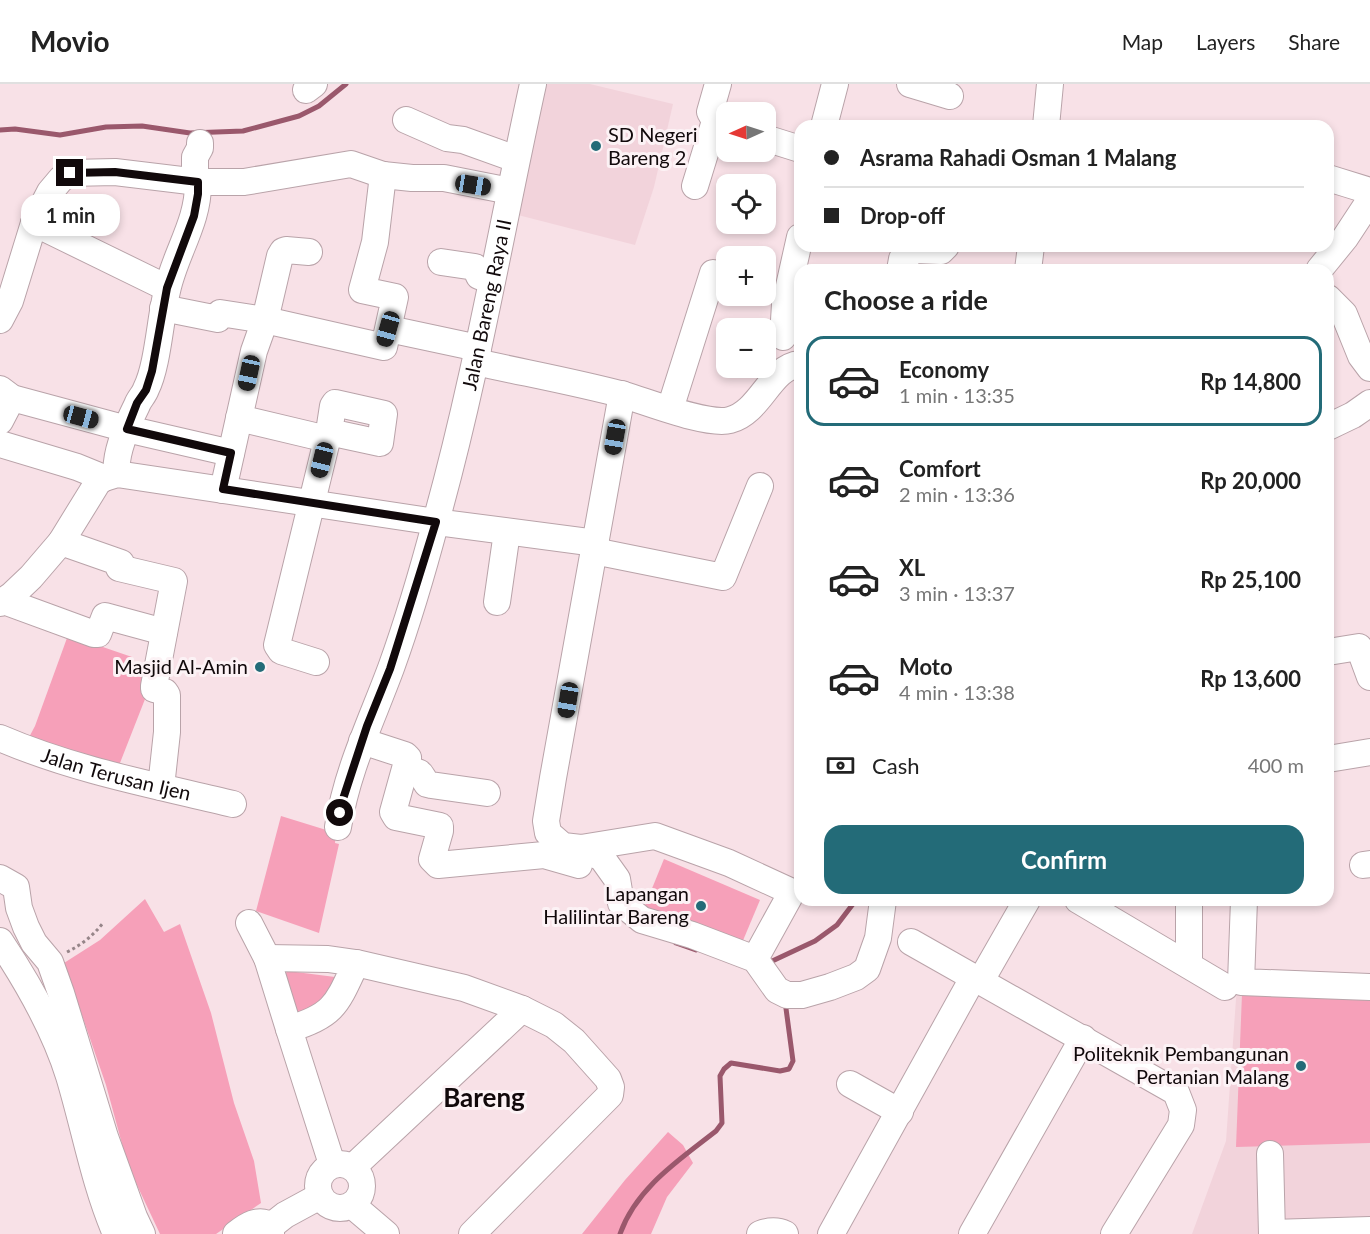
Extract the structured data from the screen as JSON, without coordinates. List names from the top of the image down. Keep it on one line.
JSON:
{"streets":{"street":["Jalan Bareng Raya II","Jalan Terusan Ijen"]},"districts":["Bareng"],"places":["SD Negeri Bareng 2","Masjid Al-Amin","Lapangan Halilintar Bareng","Politeknik Pembangunan Pertanian Malang"],"north":"left","page":{"header":"Movio","nav":["Map","Layers","Share"],"map_buttons":["+","−"],"banner":["Asrama Rahadi Osman 1 Malang","Drop-off"],"bubble":"1 min","heading":"Choose a ride","list":[{"name":"Economy","note":"1 min · 13:35","value":"Rp 14,800"},{"name":"Comfort","note":"2 min · 13:36","value":"Rp 20,000"},{"name":"XL","note":"3 min · 13:37","value":"Rp 25,100"},{"name":"Moto","note":"4 min · 13:38","value":"Rp 13,600"}],"pay":["Cash","400 m"],"buttons":"Confirm"}}
